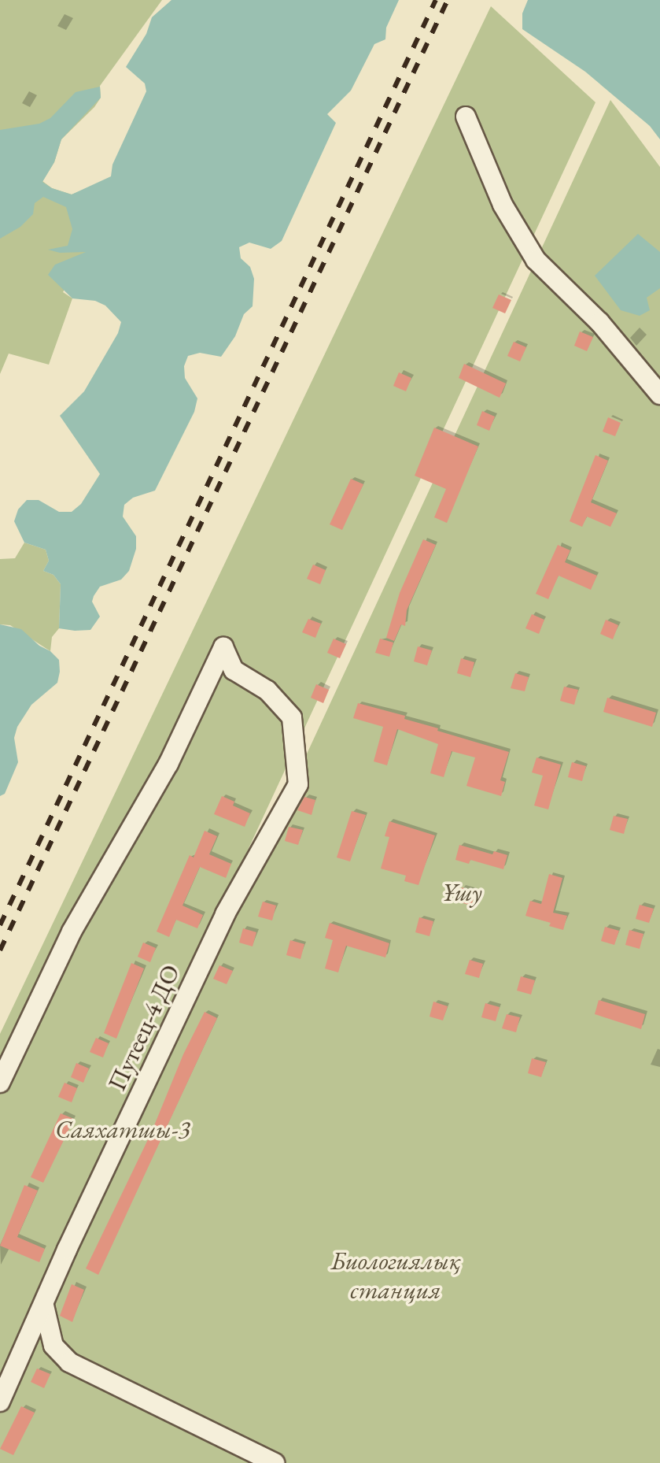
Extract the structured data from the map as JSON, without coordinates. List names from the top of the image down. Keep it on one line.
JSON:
{"streets":{"street":["Путеец-4 ДО"]},"parks":["Ұшу","Саяхатшы-3","Биологиялық станция"]}
